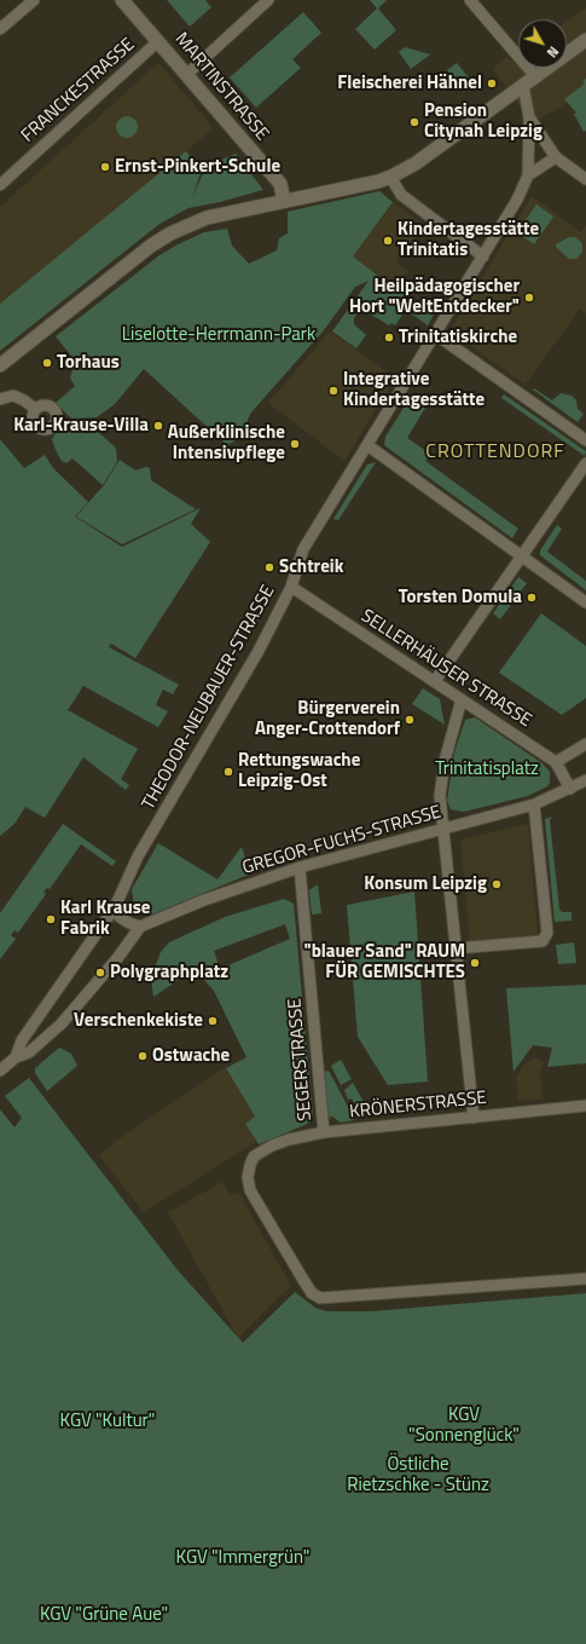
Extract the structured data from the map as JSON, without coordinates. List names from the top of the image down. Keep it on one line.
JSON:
{"streets":{"street":["MARTINSTRASSE","FRANCKESTRASSE","SELLERHÄUSER STRASSE","THEODOR-NEUBAUER-STRASSE","GREGOR-FUCHS-STRASSE","SEGERSTRASSE","KRÖNERSTRASSE"]},"crossings":[["MARTINSTRASSE","FRANCKESTRASSE"],["SELLERHÄUSER STRASSE","THEODOR-NEUBAUER-STRASSE"],["SELLERHÄUSER STRASSE","GREGOR-FUCHS-STRASSE"],["THEODOR-NEUBAUER-STRASSE","GREGOR-FUCHS-STRASSE"],["GREGOR-FUCHS-STRASSE","SEGERSTRASSE"],["SEGERSTRASSE","KRÖNERSTRASSE"]],"districts":["CROTTENDORF"],"parks":["Liselotte-Herrmann-Park","Trinitatisplatz","KGV \"Sonnenglück\"","KGV \"Kultur\"","Östliche Rietzschke - Stünz","KGV \"Immergrün\"","KGV \"Grüne Aue\""],"places":["Fleischerei Hähnel","Pension Citynah Leipzig","Ernst-Pinkert-Schule","Kindertagesstätte Trinitatis","Heilpädagogischer Hort \"WeltEntdecker\"","Trinitatiskirche","Torhaus","Integrative Kindertagesstätte","Karl-Krause-Villa","Außerklinische Intensivpflege","Schtreik","Torsten Domula","Bürgerverein Anger-Crottendorf","Rettungswache Leipzig-Ost","Konsum Leipzig","Karl Krause Fabrik","\"blauer Sand\" RAUM FÜR GEMISCHTES","Polygraphplatz","Verschenkekiste","Ostwache"],"north":"bottom right"}
